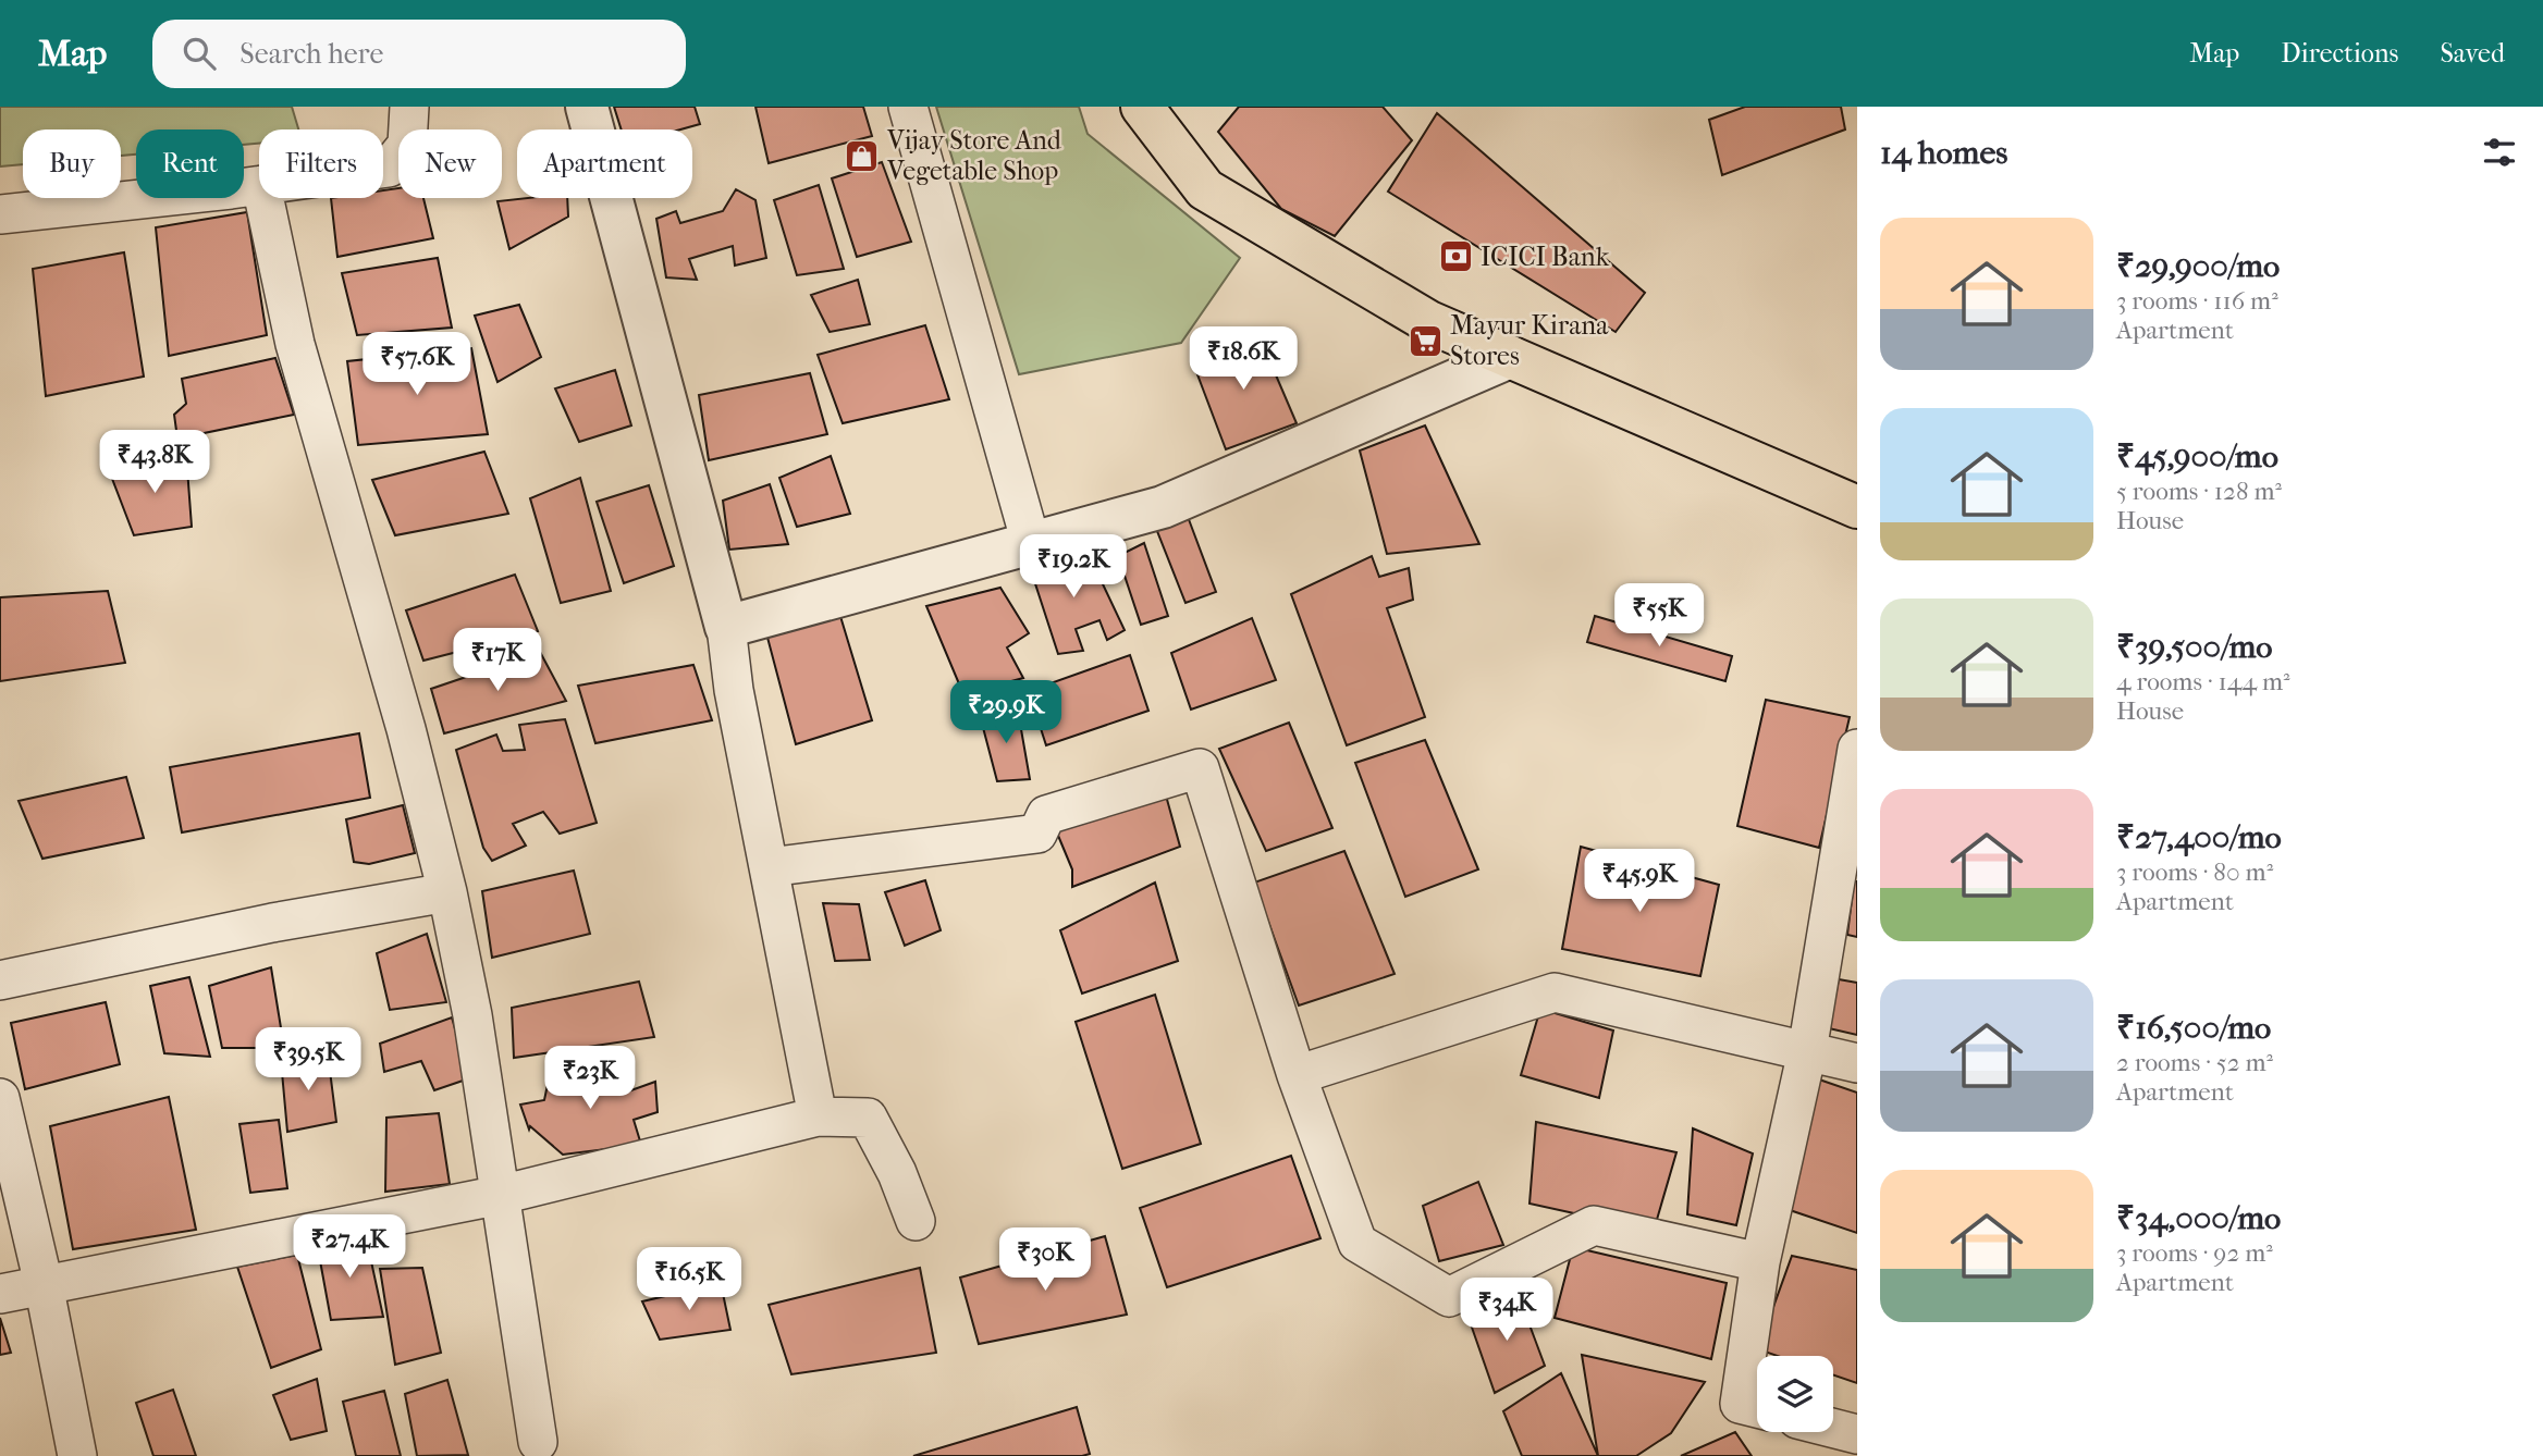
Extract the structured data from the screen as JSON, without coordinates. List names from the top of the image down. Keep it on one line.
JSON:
{"places":{"shop":["Vijay Store And Vegetable Shop"],"bank":["ICICI Bank"],"supermarket":["Mayur Kirana Stores"]},"page":{"header":"Map","search":"Search here","nav":["Map","Directions","Saved"],"heading":"14 homes","chip":["Buy","Rent","Filters","New","Apartment"],"list":[{"name":"₹29,900/mo","note":"3 rooms · 116 m² · Apartment"},{"name":"₹45,900/mo","note":"5 rooms · 128 m² · House"},{"name":"₹39,500/mo","note":"4 rooms · 144 m² · House"},{"name":"₹27,400/mo","note":"3 rooms · 80 m² · Apartment"},{"name":"₹16,500/mo","note":"2 rooms · 52 m² · Apartment"},{"name":"₹34,000/mo","note":"3 rooms · 92 m² · Apartment"}],"price":["₹18.6K","₹57.6K","₹43.8K","₹19.2K","₹55K","₹17K","₹29.9K","₹45.9K","₹39.5K","₹23K","₹27.4K","₹30K","₹16.5K","₹34K"]}}
